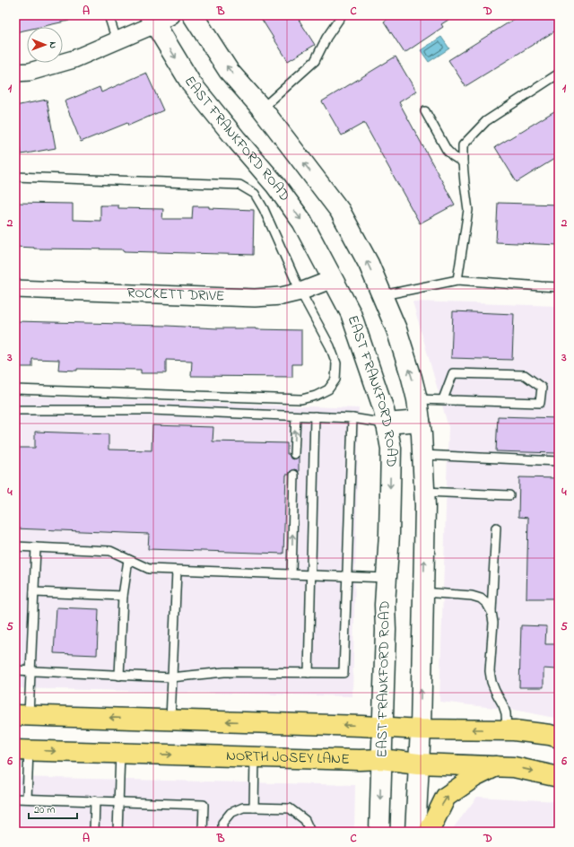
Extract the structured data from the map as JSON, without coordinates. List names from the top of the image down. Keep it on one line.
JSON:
{"streets":{"main road":["EAST FRANKFORD ROAD","NORTH JOSEY LANE"],"street":["ROCKETT DRIVE"]},"crossings":[["EAST FRANKFORD ROAD","ROCKETT DRIVE"],["EAST FRANKFORD ROAD","NORTH JOSEY LANE"]],"scale_bar":"20 m","north":"right","grid":{"columns":["A","B","C","D"],"rows":["1","2","3","4","5","6"]}}
